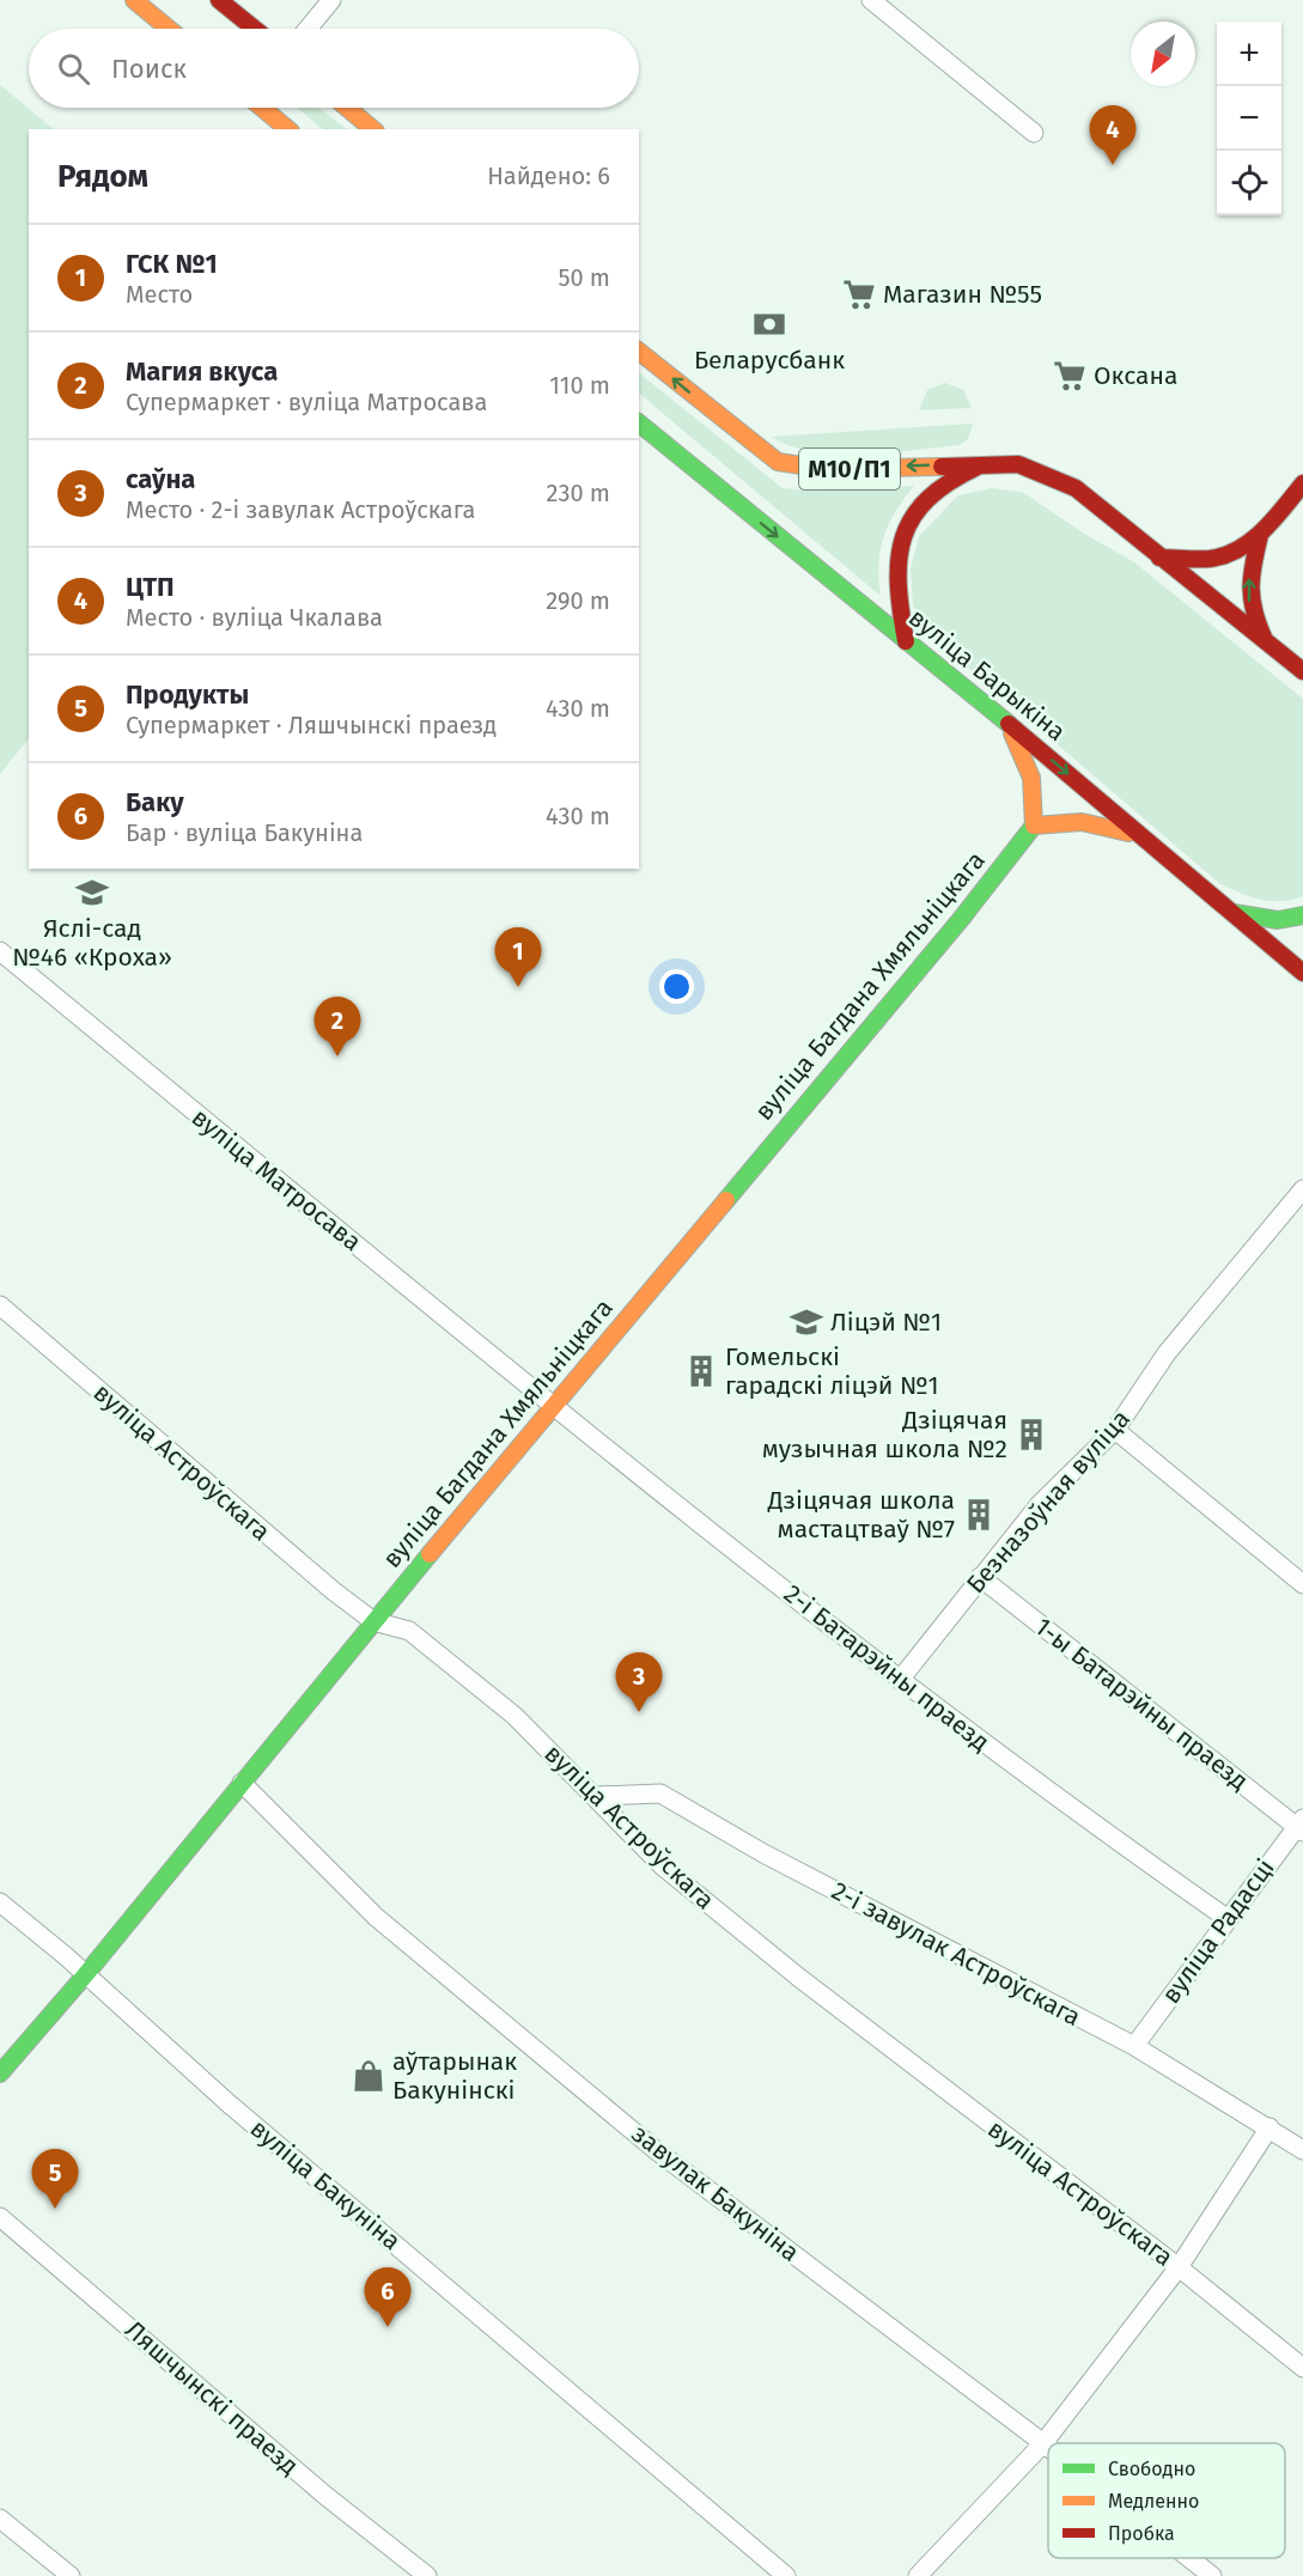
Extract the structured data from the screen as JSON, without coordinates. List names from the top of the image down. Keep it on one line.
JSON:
{"streets":{"main road":["М10/П1","вуліца Барыкіна","вуліца Багдана Хмяльніцкага"],"street":["вуліца Матросава","вуліца Астроўскага","Безназоўная вуліца","2-і Батарэйны праезд","1-ы Батарэйны праезд","вуліца Радасці","2-і завулак Астроўскага","вуліца Бакуніна","завулак Бакуніна","Ляшчынскі праезд"]},"crossings":[["М10/П1","вуліца Барыкіна"],["вуліца Багдана Хмяльніцкага","вуліца Матросава"],["вуліца Багдана Хмяльніцкага","вуліца Астроўскага"],["вуліца Багдана Хмяльніцкага","2-і Батарэйны праезд"],["вуліца Багдана Хмяльніцкага","вуліца Бакуніна"],["вуліца Багдана Хмяльніцкага","завулак Бакуніна"],["вуліца Матросава","2-і Батарэйны праезд"],["вуліца Астроўскага","2-і завулак Астроўскага"],["Безназоўная вуліца","2-і Батарэйны праезд"],["Безназоўная вуліца","1-ы Батарэйны праезд"],["2-і Батарэйны праезд","вуліца Радасці"],["1-ы Батарэйны праезд","вуліца Радасці"],["вуліца Радасці","2-і завулак Астроўскага"]],"one_way":["вуліца Барыкіна"],"places":{"supermarket":["Магазин №55","Оксана"],"bank":["Беларусбанк"],"school or university":["Яслі-сад №46 «Кроха»","Ліцэй №1"],"building":["Гомельскі гарадскі ліцэй №1","Дзіцячая музычная школа №2","Дзіцячая школа мастацтваў №7"],"shop":["аўтарынак Бакунінскі"]},"legend":["Свободно","Медленно","Пробка"],"north":"bottom left","page":{"map_buttons":["+","−"],"search":"Поиск","pins":["4","1","2","3","5","6"],"heading":["Рядом","Найдено: 6"],"list":[{"mark":"1","name":"ГСК №1","note":"Место","value":"50 m"},{"mark":"2","name":"Магия вкуса","note":"Супермаркет · вуліца Матросава","value":"110 m"},{"mark":"3","name":"саўна","note":"Место · 2-і завулак Астроўскага","value":"230 m"},{"mark":"4","name":"ЦТП","note":"Место · вуліца Чкалава","value":"290 m"},{"mark":"5","name":"Продукты","note":"Супермаркет · Ляшчынскі праезд","value":"430 m"},{"mark":"6","name":"Баку","note":"Бар · вуліца Бакуніна","value":"430 m"}]}}
